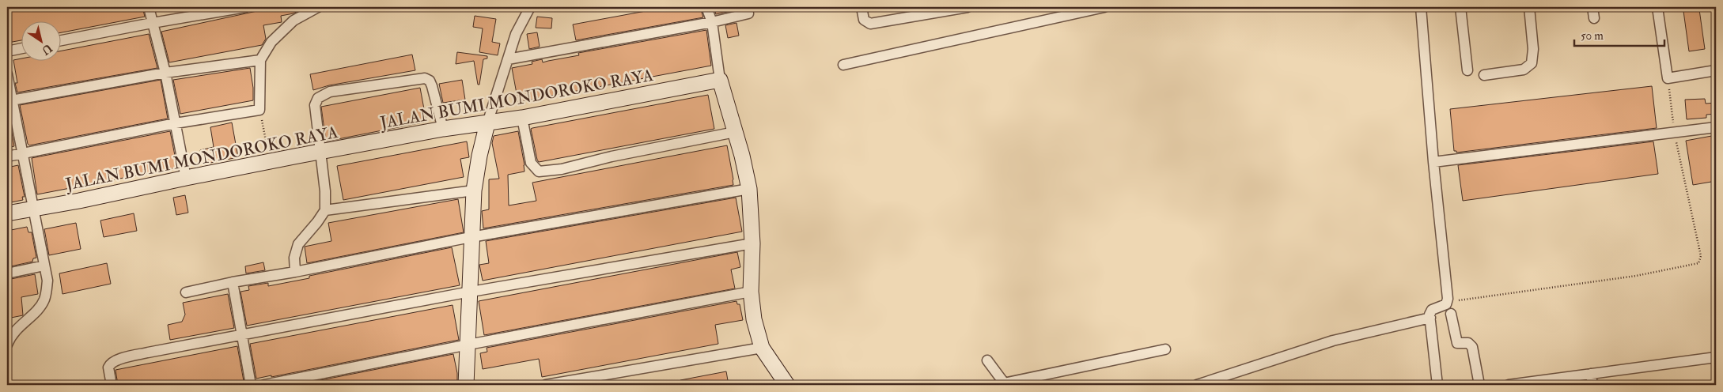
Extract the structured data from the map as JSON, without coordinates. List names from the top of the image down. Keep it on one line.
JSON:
{"streets":{"street":["JALAN BUMI MONDOROKO RAYA"]},"scale_bar":"50 m","north":"bottom right"}
